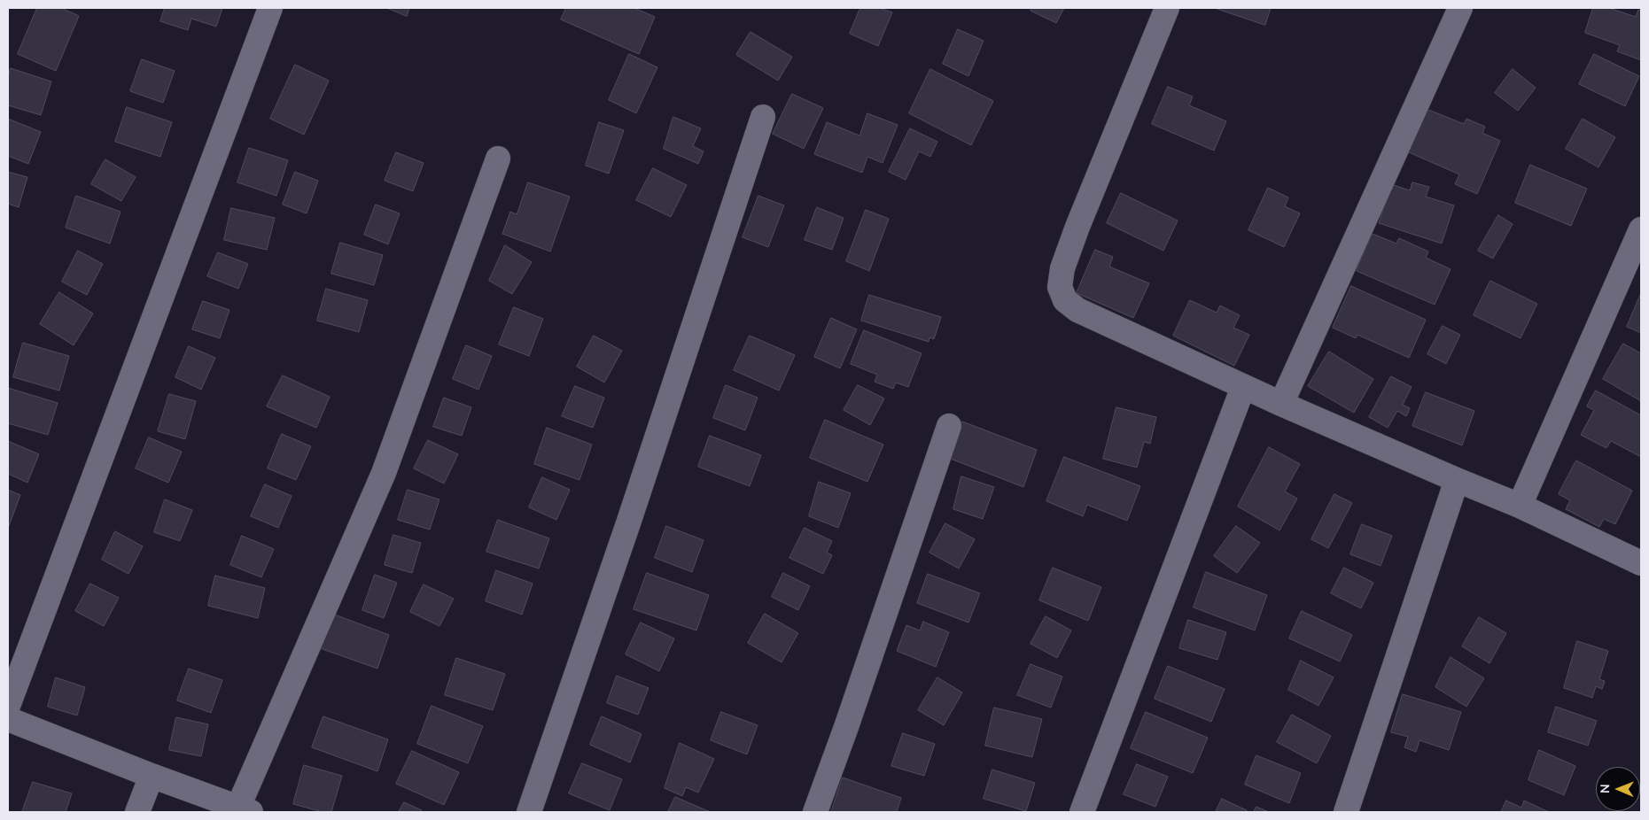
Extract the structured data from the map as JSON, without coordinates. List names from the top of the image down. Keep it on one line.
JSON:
{"north":"left"}
